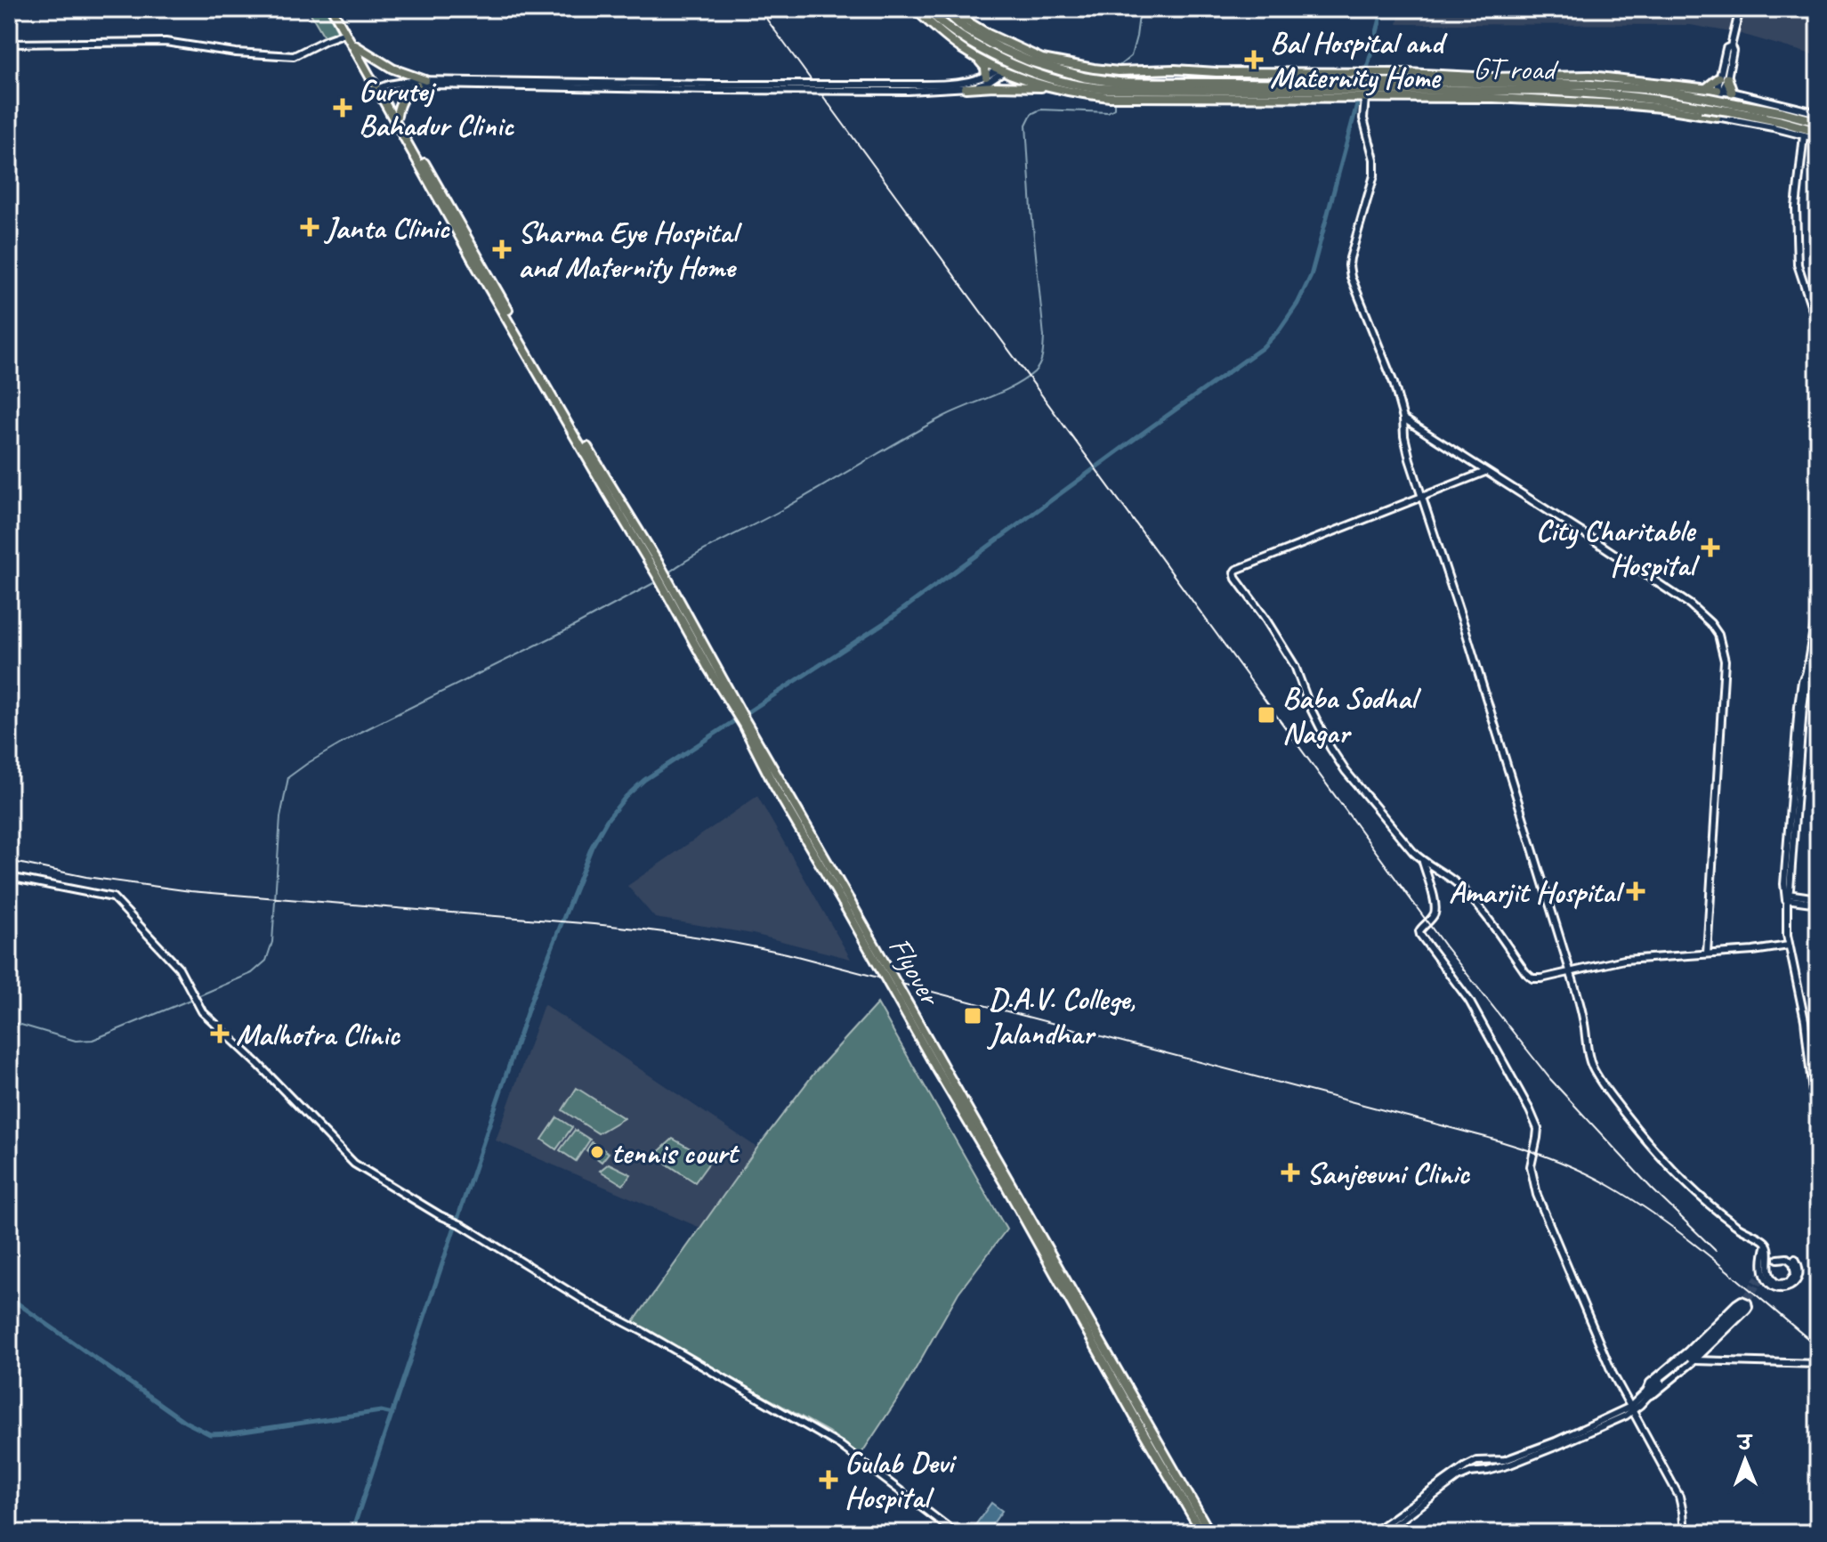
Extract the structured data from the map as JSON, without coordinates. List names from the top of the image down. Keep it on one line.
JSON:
{"streets":{"highway":["GT road"],"main road":["Flyover"]},"places":{"health":["Bal Hospital and Maternity Home","Gurutej Bahadur Clinic","Janta Clinic","Sharma Eye Hospital and Maternity Home","City Charitable Hospital","Amarjit Hospital","Malhotra Clinic","Sanjeevni Clinic","Gulab Devi Hospital"],"transit":["Baba Sodhal Nagar","D.A.V. College, Jalandhar"],"other":["tennis court"]},"north":"top"}
